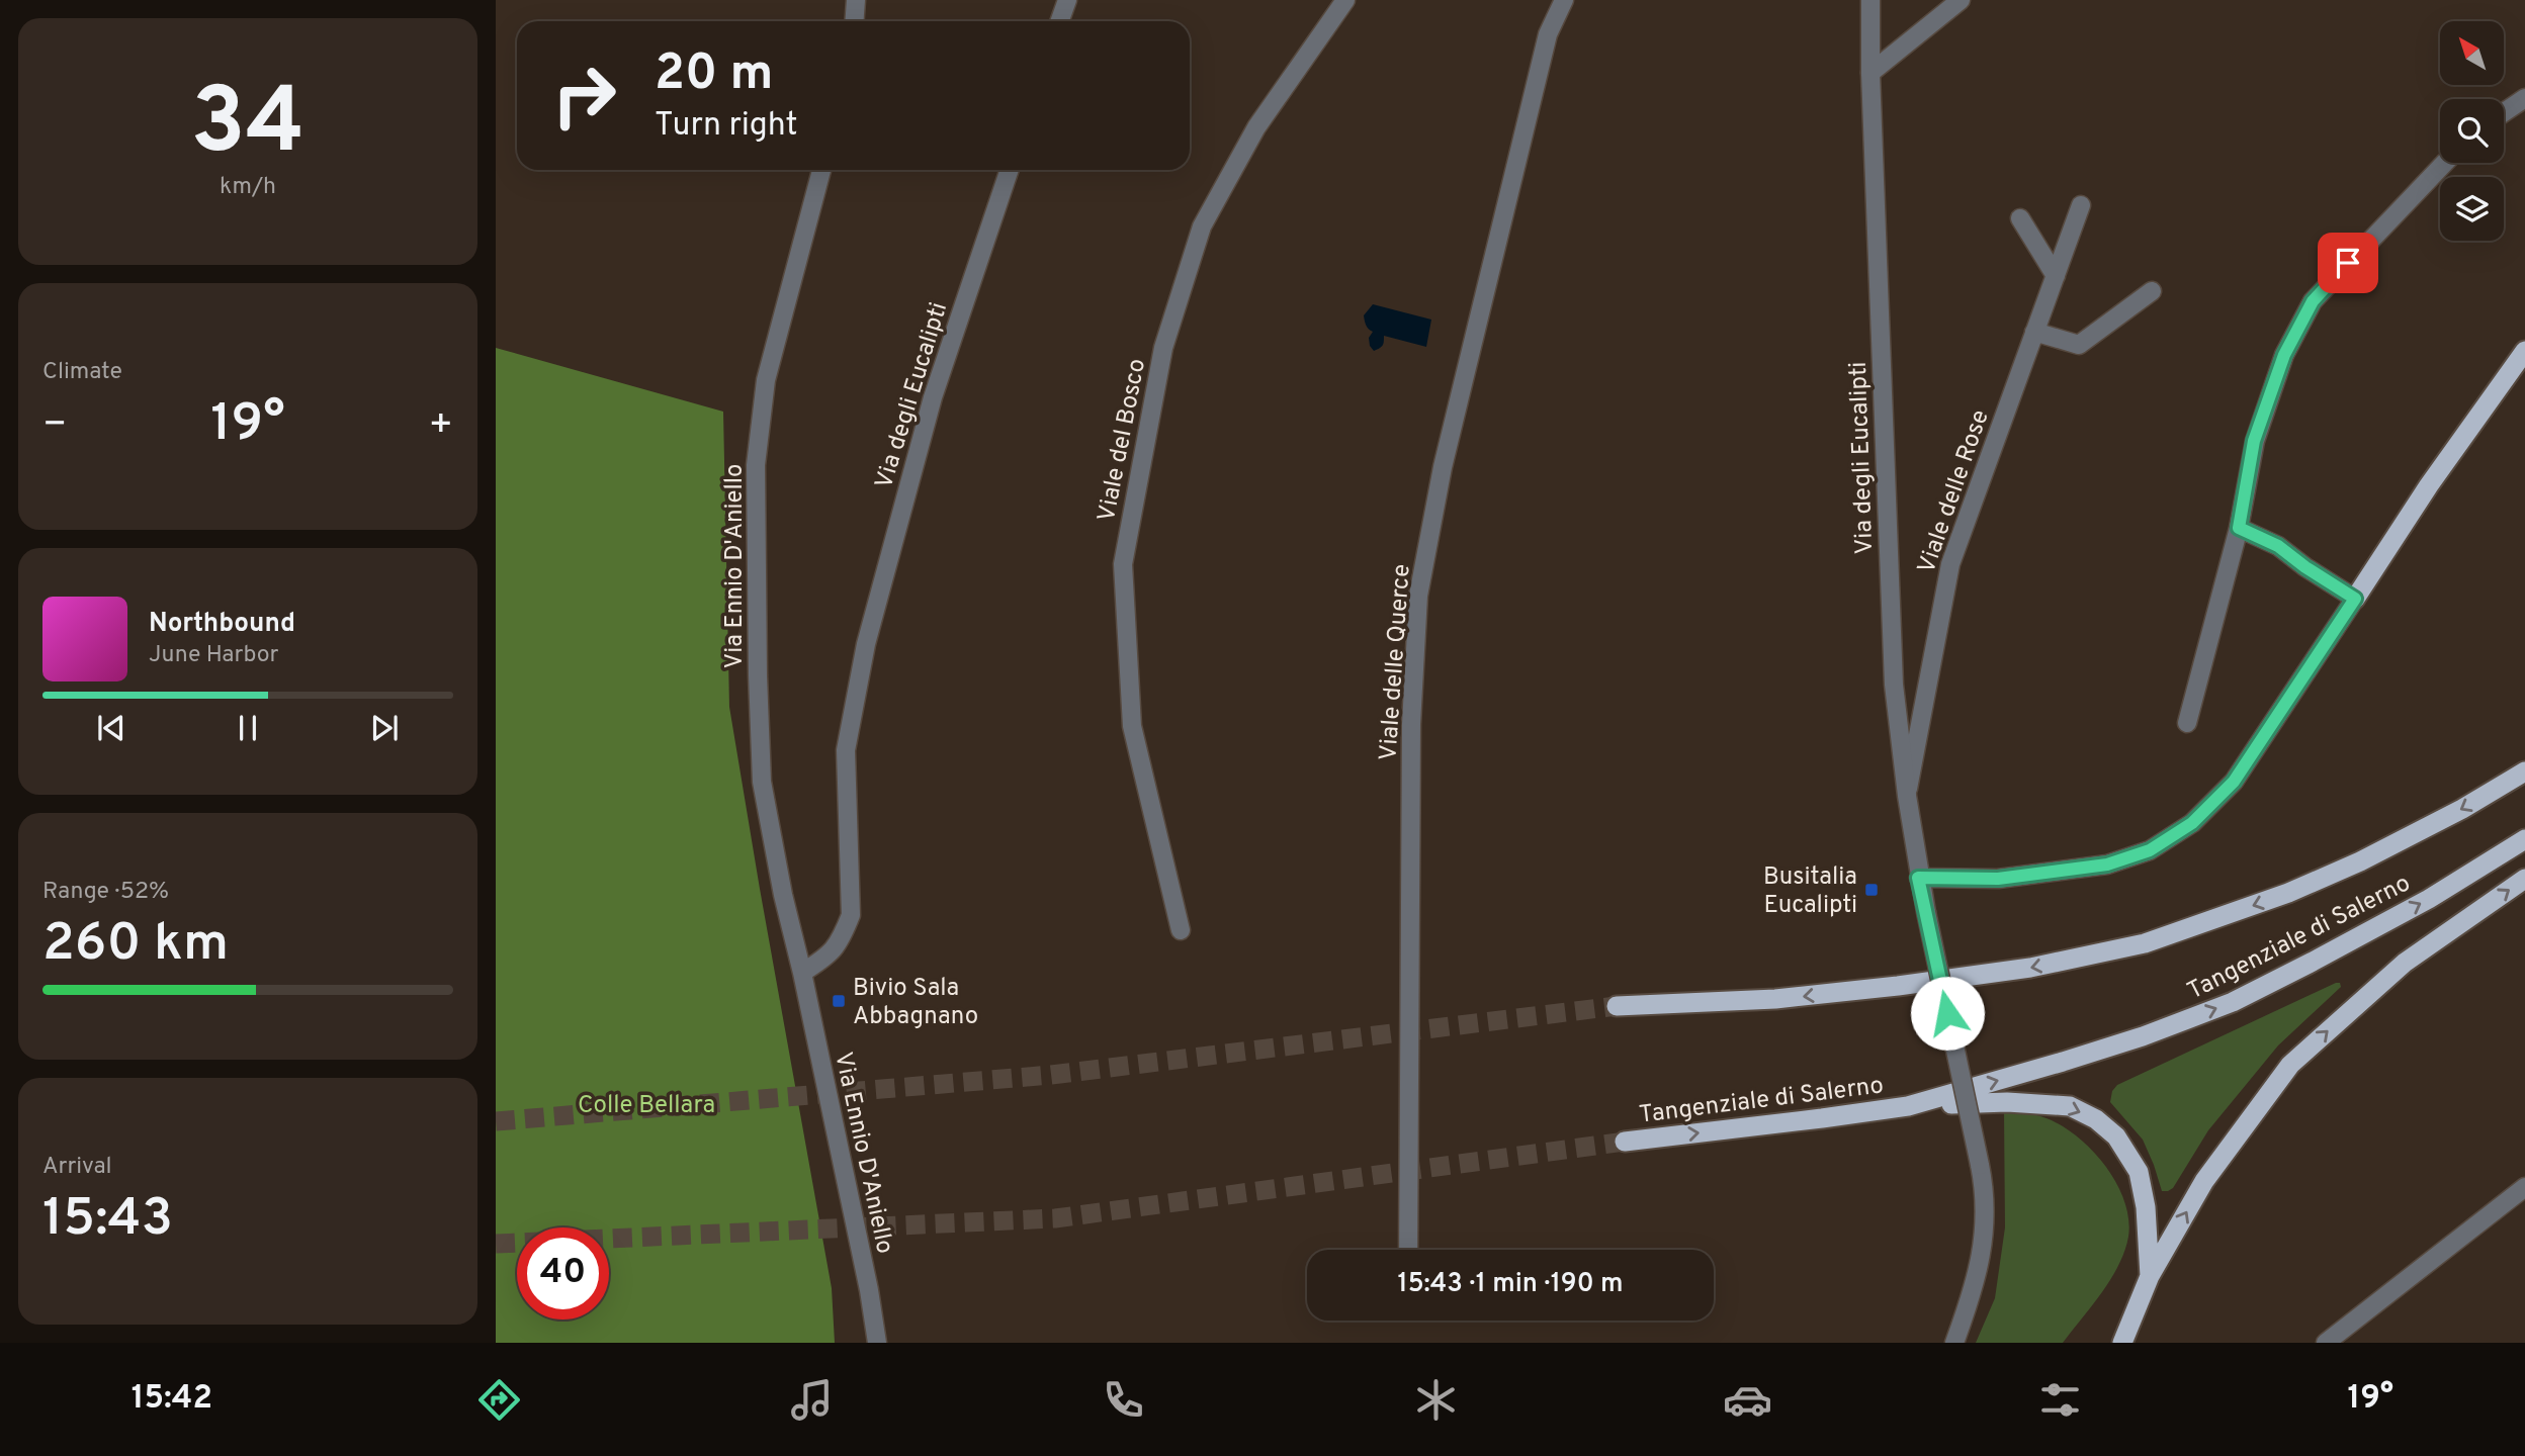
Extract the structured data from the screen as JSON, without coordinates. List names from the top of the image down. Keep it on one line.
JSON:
{"streets":{"highway":["Tangenziale di Salerno"],"street":["Via degli Eucalipti","Viale del Bosco","Viale delle Rose","Via Ennio D'Aniello","Viale delle Querce"]},"crossings":[["Via degli Eucalipti","Viale delle Rose"],["Via degli Eucalipti","Via Ennio D'Aniello"]],"parks":["Colle Bellara"],"places":{"transit":["Busitalia Eucalipti","Bivio Sala Abbagnano"]},"north":"top left","page":{"tile":[["34","km/h"],"Climate",["Range · 52%","260 km"],["Arrival","15:43"]],"turn":["20 m","Turn right"],"heat":["−","19°","+"],"song":["Northbound","June Harbor"],"limit":"40","trip":"15:43 · 1 min · 190 m","tabs":["15:42","19°"]}}
